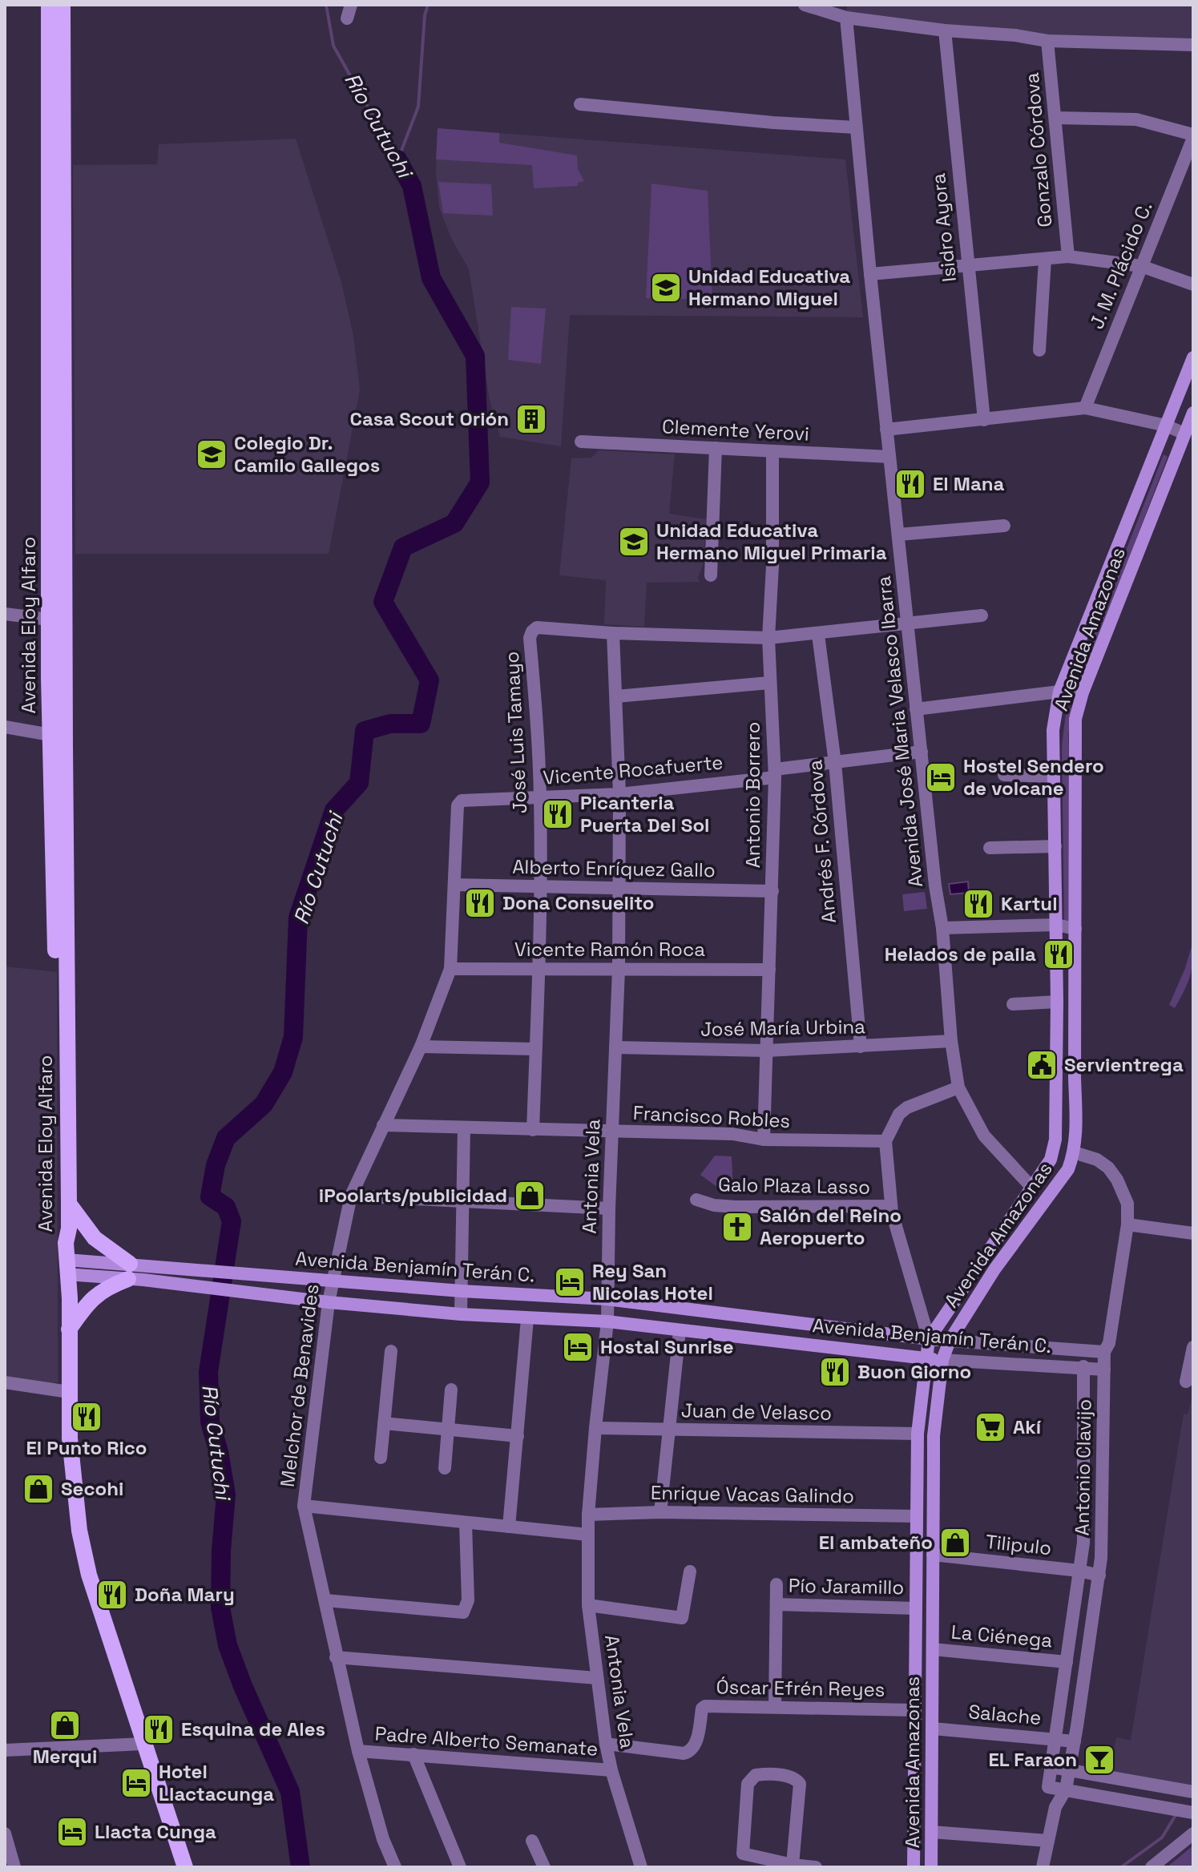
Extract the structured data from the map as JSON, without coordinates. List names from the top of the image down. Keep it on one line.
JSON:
{"streets":{"main road":["Avenida Eloy Alfaro","Avenida Amazonas","Avenida Benjamín Terán C."],"street":["Gonzalo Córdova","Isidro Ayora","J. M. Plácido C.","Clemente Yerovi","Avenida José Maria Velasco Ibarra","José Luis Tamayo","Vicente Rocafuerte","Antonio Borrero","Andrés F. Córdova","Alberto Enríquez Gallo","Vicente Ramón Roca","José María Urbina","Francisco Robles","Antonia Vela","Galo Plaza Lasso","Melchor de Benavides","Juan de Velasco","Antonio Clavijo","Enrique Vacas Galindo","Tilipulo","Pío Jaramillo","La Ciénega","Óscar Efrén Reyes","Salache","Padre Alberto Semanate"]},"crossings":[["Clemente Yerovi","Avenida José Maria Velasco Ibarra"],["Clemente Yerovi","Antonio Borrero"],["Avenida Eloy Alfaro","Avenida Benjamín Terán C."],["Avenida Amazonas","Avenida José Maria Velasco Ibarra"],["Avenida Amazonas","Avenida Benjamín Terán C."],["Avenida Amazonas","Juan de Velasco"],["Avenida Amazonas","Antonio Clavijo"],["Avenida Amazonas","Enrique Vacas Galindo"],["Avenida Amazonas","Tilipulo"],["Avenida Amazonas","Pío Jaramillo"],["Avenida Amazonas","La Ciénega"],["Avenida Amazonas","Óscar Efrén Reyes"],["Avenida Amazonas","Salache"],["Avenida José Maria Velasco Ibarra","José Luis Tamayo"],["Avenida José Maria Velasco Ibarra","Vicente Rocafuerte"],["Avenida José Maria Velasco Ibarra","José María Urbina"],["José Luis Tamayo","Vicente Rocafuerte"],["José Luis Tamayo","Antonio Borrero"],["José Luis Tamayo","Andrés F. Córdova"],["José Luis Tamayo","Alberto Enríquez Gallo"],["José Luis Tamayo","Vicente Ramón Roca"],["José Luis Tamayo","Francisco Robles"],["José Luis Tamayo","Antonia Vela"],["Vicente Rocafuerte","Antonio Borrero"],["Vicente Rocafuerte","Andrés F. Córdova"],["Vicente Rocafuerte","Antonia Vela"],["Vicente Rocafuerte","Melchor de Benavides"],["Antonio Borrero","Alberto Enríquez Gallo"],["Antonio Borrero","Vicente Ramón Roca"],["Antonio Borrero","José María Urbina"],["Antonio Borrero","Francisco Robles"],["Andrés F. Córdova","José María Urbina"],["Alberto Enríquez Gallo","Antonia Vela"],["Alberto Enríquez Gallo","Melchor de Benavides"],["Vicente Ramón Roca","Antonia Vela"],["Vicente Ramón Roca","Melchor de Benavides"],["José María Urbina","Antonia Vela"],["Francisco Robles","Antonia Vela"],["Francisco Robles","Melchor de Benavides"],["Antonia Vela","Avenida Benjamín Terán C."],["Antonia Vela","Juan de Velasco"],["Antonia Vela","Enrique Vacas Galindo"],["Antonia Vela","Óscar Efrén Reyes"],["Antonia Vela","Padre Alberto Semanate"],["Avenida Benjamín Terán C.","Melchor de Benavides"],["Avenida Benjamín Terán C.","Antonio Clavijo"],["Melchor de Benavides","Padre Alberto Semanate"],["Antonio Clavijo","Tilipulo"],["Antonio Clavijo","La Ciénega"],["Antonio Clavijo","Salache"]],"water":["Río Cutuchi"],"places":{"school or university":["Unidad Educativa Hermano Miguel","Colegio Dr. Camilo Gallegos","Unidad Educativa Hermano Miguel Primaria"],"building":["Casa Scout Orión"],"restaurant":["El Mana","Picanteria Puerta Del Sol","Dona Consuelito","Kartul","Helados de paila","Buon Giorno","El Punto Rico","Doña Mary","Esquina de Ales"],"hotel":["Hostel Sendero de volcane","Rey San Nicolas Hotel","Hostal Sunrise","Hotel Llactacunga","Llacta Cunga"],"public building":["Servientrega"],"shop":["iPoolarts/publicidad","Secohi","El ambateño","Merqui"],"church":["Salón del Reino Aeropuerto"],"supermarket":["Akí"],"bar":["EL Faraon"]}}
